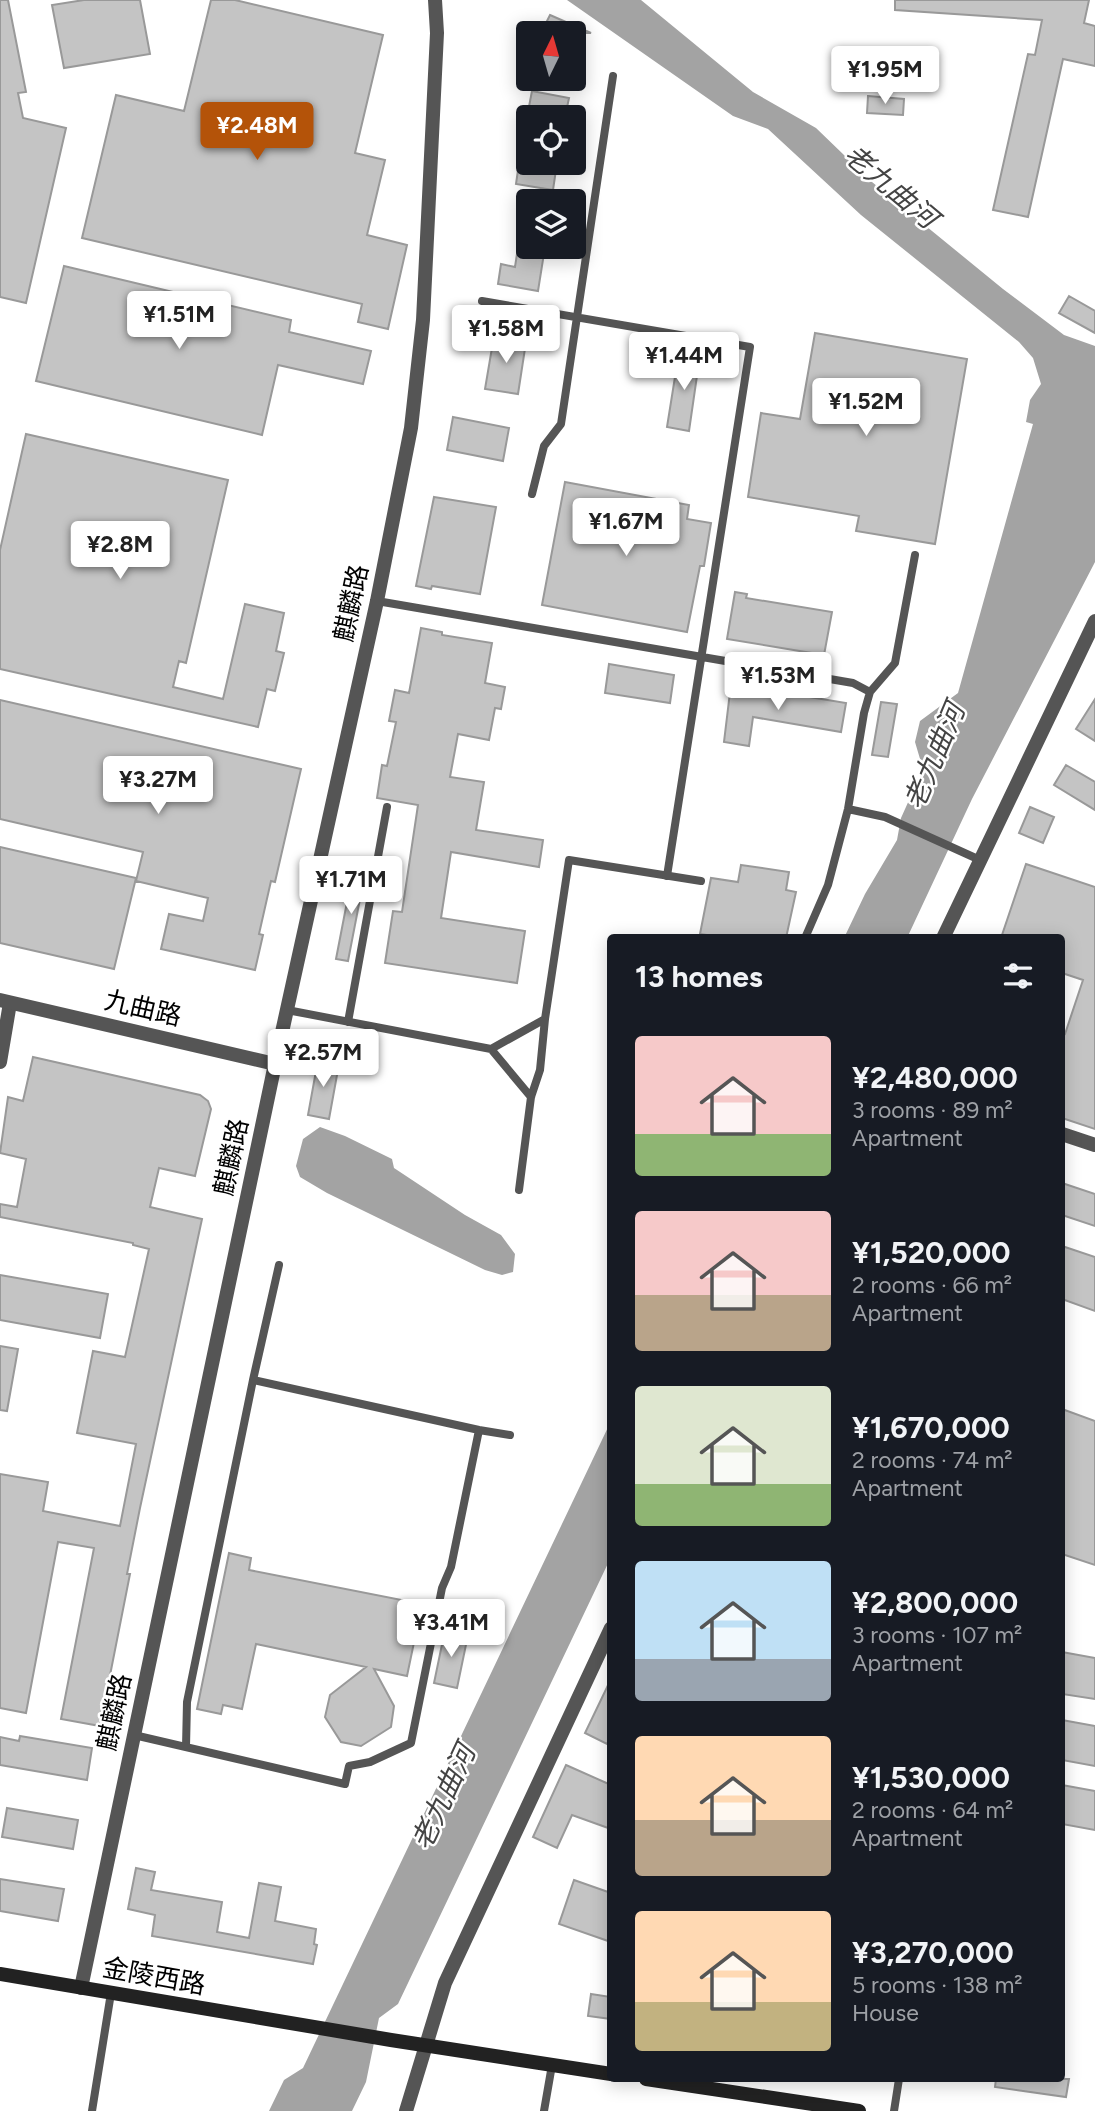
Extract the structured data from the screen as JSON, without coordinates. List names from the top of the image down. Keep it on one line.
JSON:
{"streets":{"main road":["金陵西路"],"street":["麒麟路","九曲路"]},"crossings":[["麒麟路","九曲路"],["麒麟路","金陵西路"]],"water":["老九曲河"],"north":"top","page":{"price":["¥1.95M","¥2.48M","¥1.51M","¥1.58M","¥1.44M","¥1.52M","¥1.67M","¥2.8M","¥1.53M","¥3.27M","¥1.71M","¥2.57M","¥3.41M"],"heading":"13 homes","list":[{"name":"¥2,480,000","note":"3 rooms · 89 m² · Apartment"},{"name":"¥1,520,000","note":"2 rooms · 66 m² · Apartment"},{"name":"¥1,670,000","note":"2 rooms · 74 m² · Apartment"},{"name":"¥2,800,000","note":"3 rooms · 107 m² · Apartment"},{"name":"¥1,530,000","note":"2 rooms · 64 m² · Apartment"},{"name":"¥3,270,000","note":"5 rooms · 138 m² · House"}]}}
